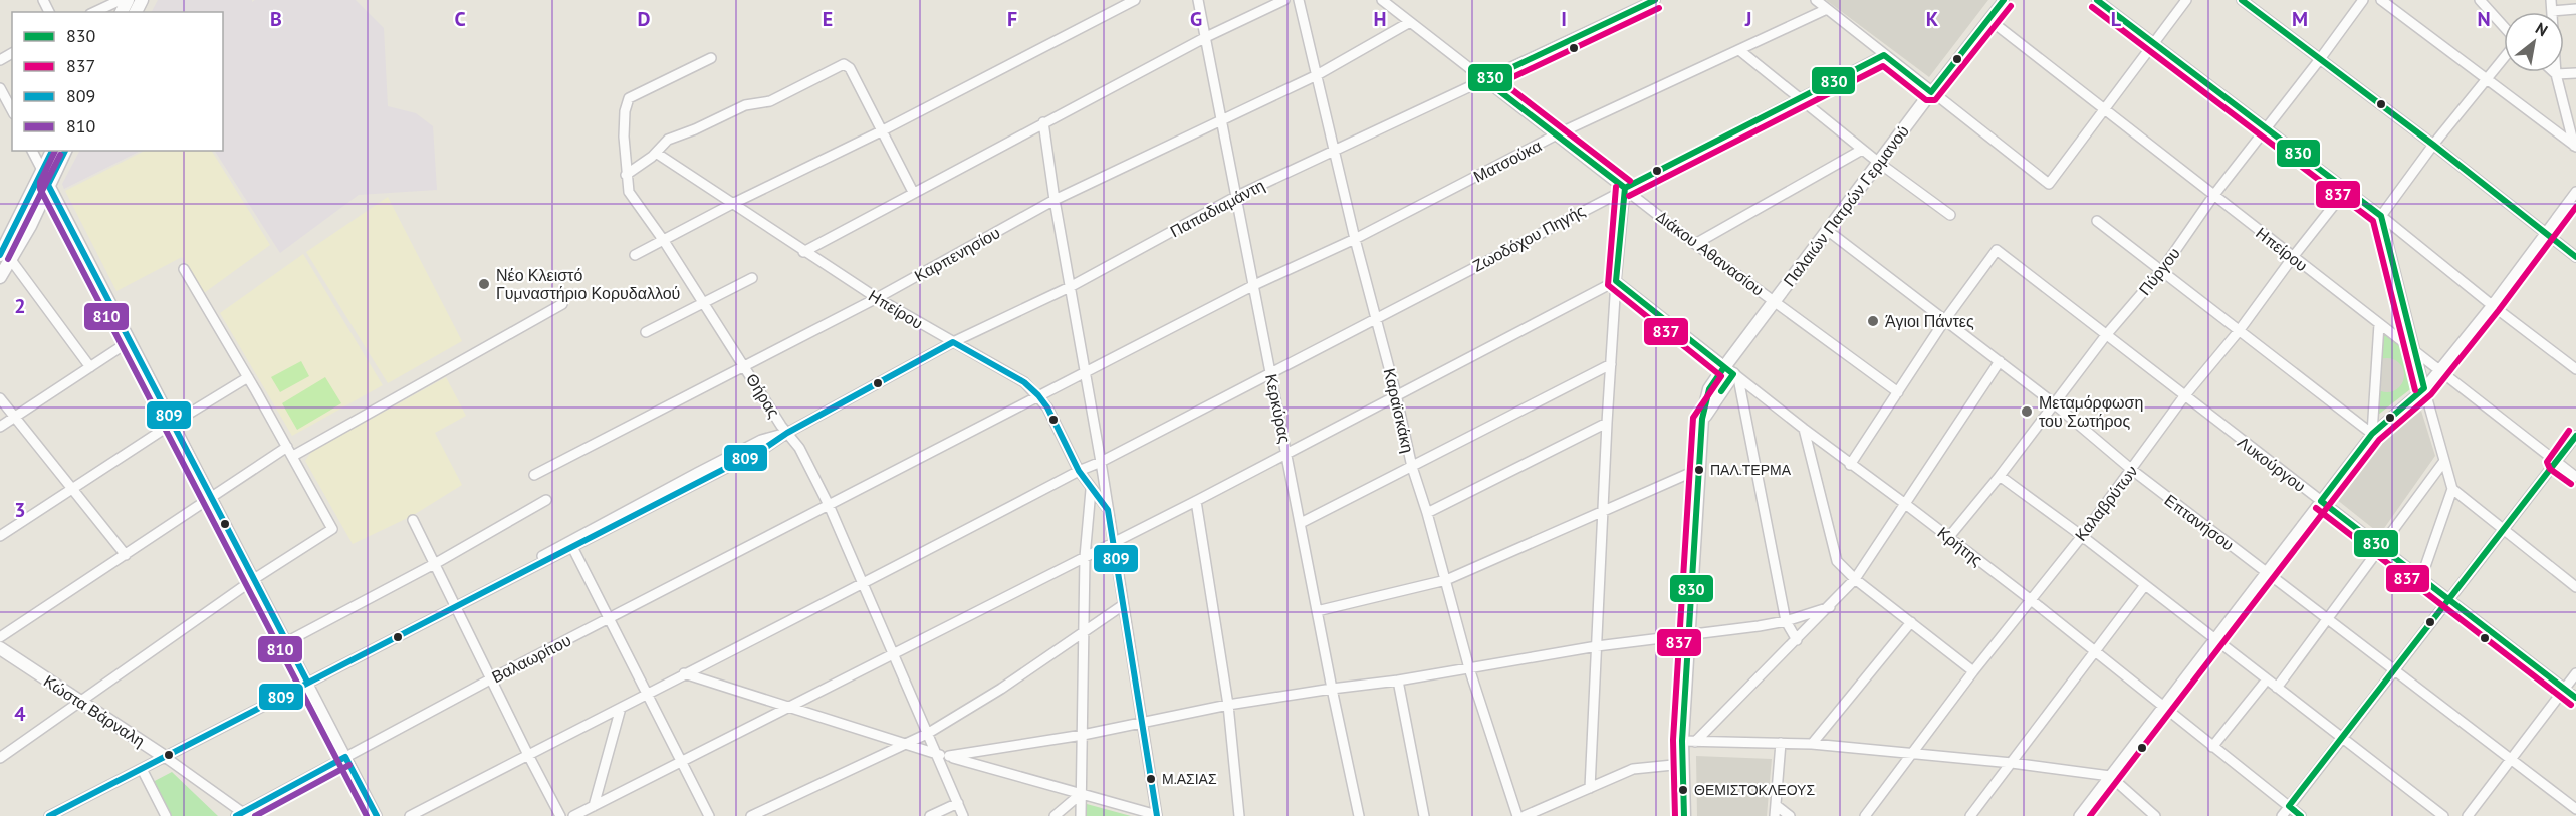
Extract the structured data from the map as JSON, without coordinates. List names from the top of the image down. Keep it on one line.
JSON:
{"streets":{"street":["Ματσούκα","Παλαιών Πατρών Γερμανού","Παπαδιαμάντη","Ζωοδόχου Πηγής","Ηπείρου","Διάκου Αθανασίου","Καρπενησίου","Πύργου","Θήρας","Κερκύρας","Καραϊσκάκη","Λυκούργου","Καλαβρύτων","Επτανήσου","Κρήτης","Βαλαωρίτου","Κώστα Βάρναλη"]},"crossings":[["Ματσούκα","Ηπείρου"],["Ματσούκα","Διάκου Αθανασίου"],["Ματσούκα","Κερκύρας"],["Ματσούκα","Καραϊσκάκη"],["Ματσούκα","Βαλαωρίτου"],["Παλαιών Πατρών Γερμανού","Ηπείρου"],["Παλαιών Πατρών Γερμανού","Διάκου Αθανασίου"],["Παλαιών Πατρών Γερμανού","Επτανήσου"],["Παλαιών Πατρών Γερμανού","Κρήτης"],["Παπαδιαμάντη","Ηπείρου"],["Παπαδιαμάντη","Διάκου Αθανασίου"],["Παπαδιαμάντη","Θήρας"],["Παπαδιαμάντη","Κερκύρας"],["Παπαδιαμάντη","Καραϊσκάκη"],["Παπαδιαμάντη","Κώστα Βάρναλη"],["Ζωοδόχου Πηγής","Ηπείρου"],["Ζωοδόχου Πηγής","Διάκου Αθανασίου"],["Ζωοδόχου Πηγής","Θήρας"],["Ζωοδόχου Πηγής","Κερκύρας"],["Ζωοδόχου Πηγής","Καραϊσκάκη"],["Ηπείρου","Καρπενησίου"],["Ηπείρου","Πύργου"],["Ηπείρου","Καλαβρύτων"],["Ηπείρου","Βαλαωρίτου"],["Διάκου Αθανασίου","Καρπενησίου"],["Καρπενησίου","Θήρας"],["Καρπενησίου","Κερκύρας"],["Καρπενησίου","Καραϊσκάκη"],["Πύργου","Λυκούργου"],["Πύργου","Επτανήσου"],["Πύργου","Κρήτης"],["Θήρας","Βαλαωρίτου"],["Λυκούργου","Καλαβρύτων"],["Λυκούργου","Επτανήσου"],["Καλαβρύτων","Επτανήσου"],["Καλαβρύτων","Κρήτης"],["Βαλαωρίτου","Κώστα Βάρναλη"]],"places":["Νέο Κλειστό Γυμναστήριο Κορυδαλλού","Άγιοι Πάντες","Μεταμόρφωση του Σωτήρος","ΠΑΛ.ΤΕΡΜΑ","Μ.ΑΣΙΑΣ","ΘΕΜΙΣΤΟΚΛΕΟΥΣ"],"lines":["transit line 830","transit line 837","transit line 809","transit line 810"],"legend":["830","837","809","810"],"north":"top right","grid":{"columns":["B","C","D","E","F","G","H","I","J","K","L","M","N"],"rows":["2","3","4"]}}
